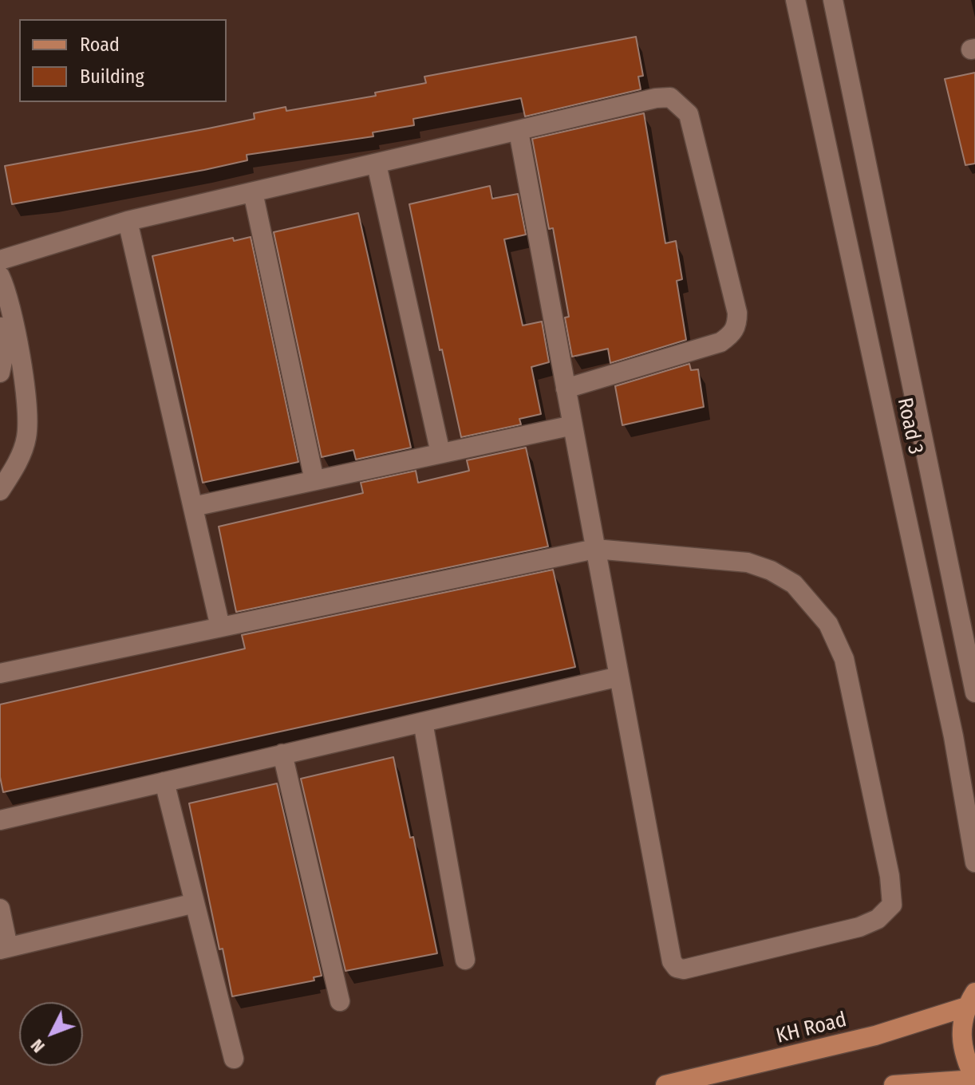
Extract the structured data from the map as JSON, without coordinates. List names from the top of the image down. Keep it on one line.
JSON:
{"streets":{"main road":["KH Road"],"street":["Road 3"]},"legend":["Road","Building"],"north":"bottom left"}
